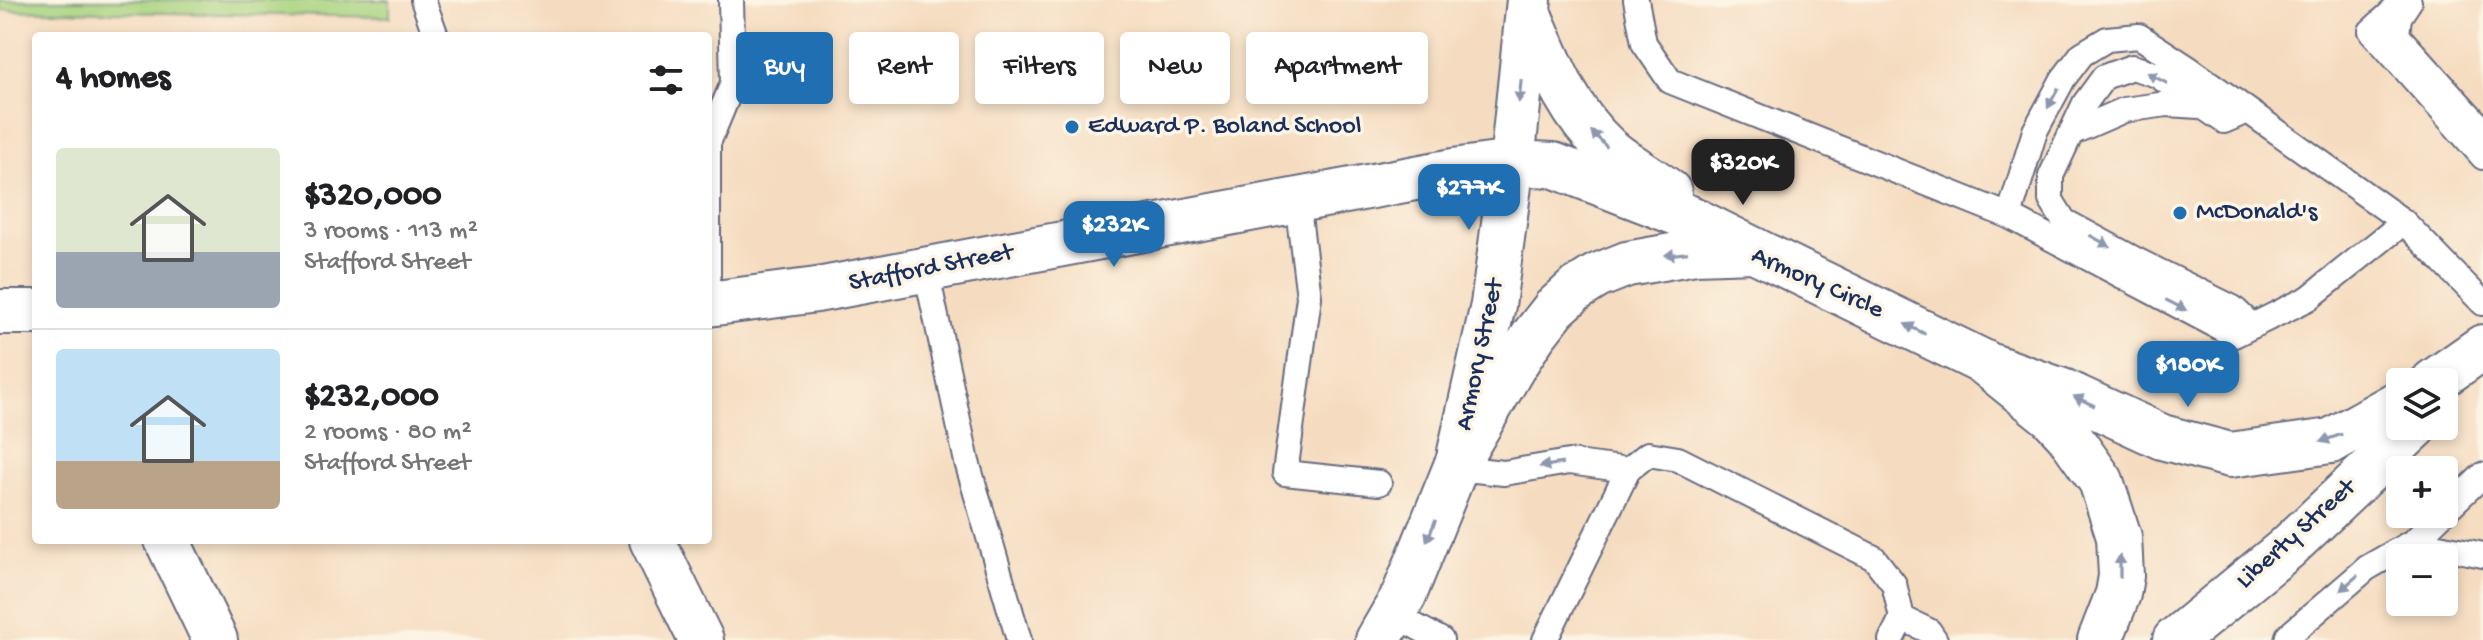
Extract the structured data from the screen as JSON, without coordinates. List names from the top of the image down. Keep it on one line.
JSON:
{"streets":{"main road":["Stafford Street","Armory Circle","Armory Street","Liberty Street"]},"crossings":[["Stafford Street","Armory Circle"],["Stafford Street","Armory Street"],["Armory Circle","Armory Street"],["Armory Circle","Liberty Street"]],"one_way":["Liberty Street"],"places":["Edward P. Boland School","McDonald's"],"page":{"chip":["Buy","Rent","Filters","New","Apartment"],"heading":"4 homes","list":[{"name":"$320,000","note":"3 rooms · 113 m² · Stafford Street"},{"name":"$232,000","note":"2 rooms · 80 m² · Stafford Street"}],"price":["$320K","$277K","$232K","$180K"],"map_buttons":["+","−"]}}
